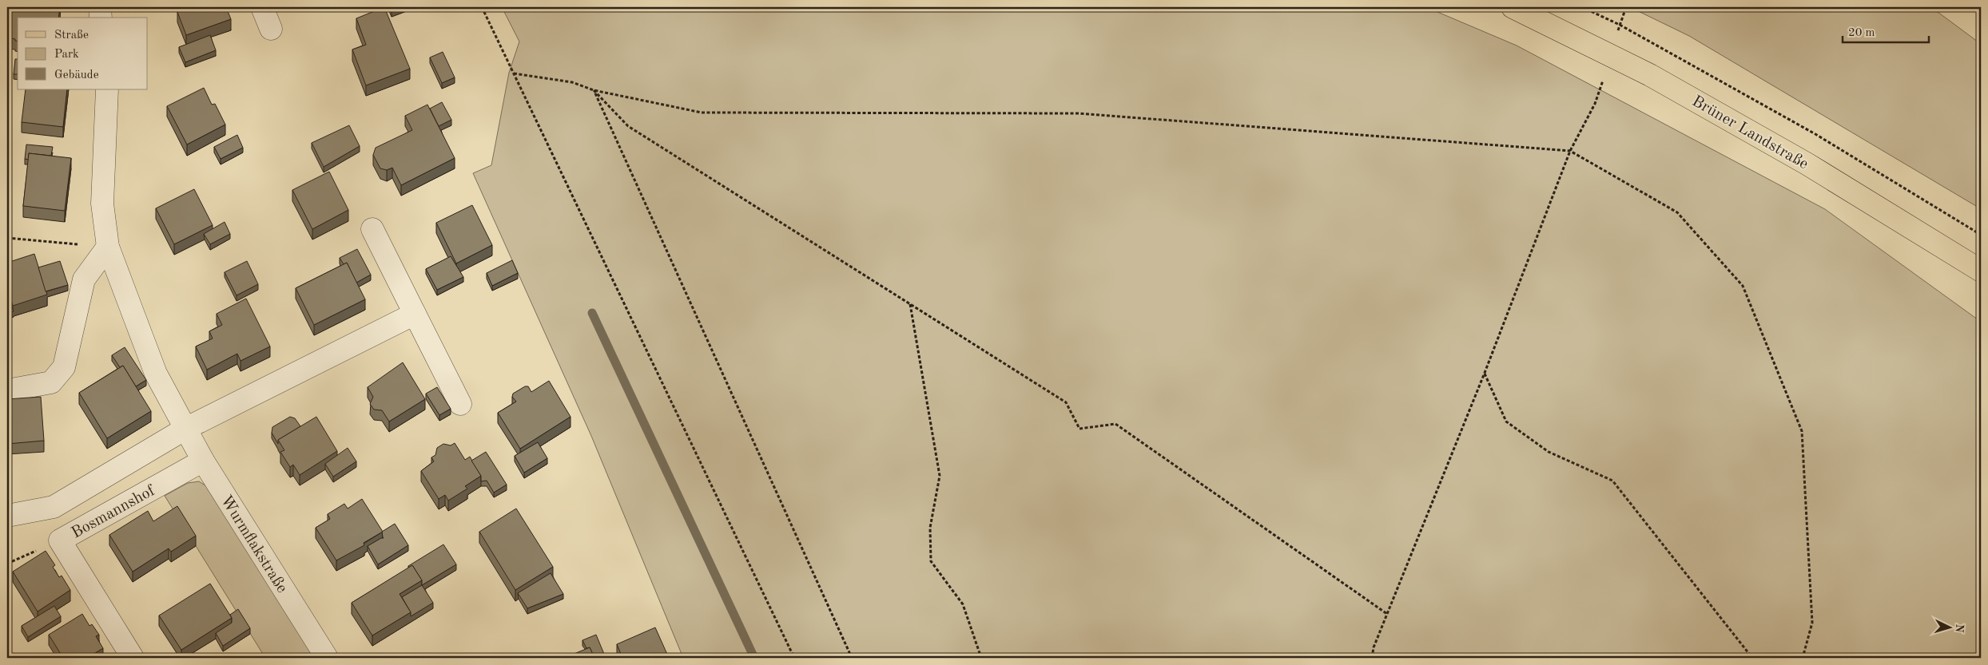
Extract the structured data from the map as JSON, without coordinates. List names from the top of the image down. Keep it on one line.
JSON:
{"streets":{"main road":["Brüner Landstraße"],"street":["Bosmannshof","Wurmflakstraße"]},"crossings":[["Bosmannshof","Wurmflakstraße"]],"legend":["Straße","Park","Gebäude"],"scale_bar":"20 m","north":"right"}
